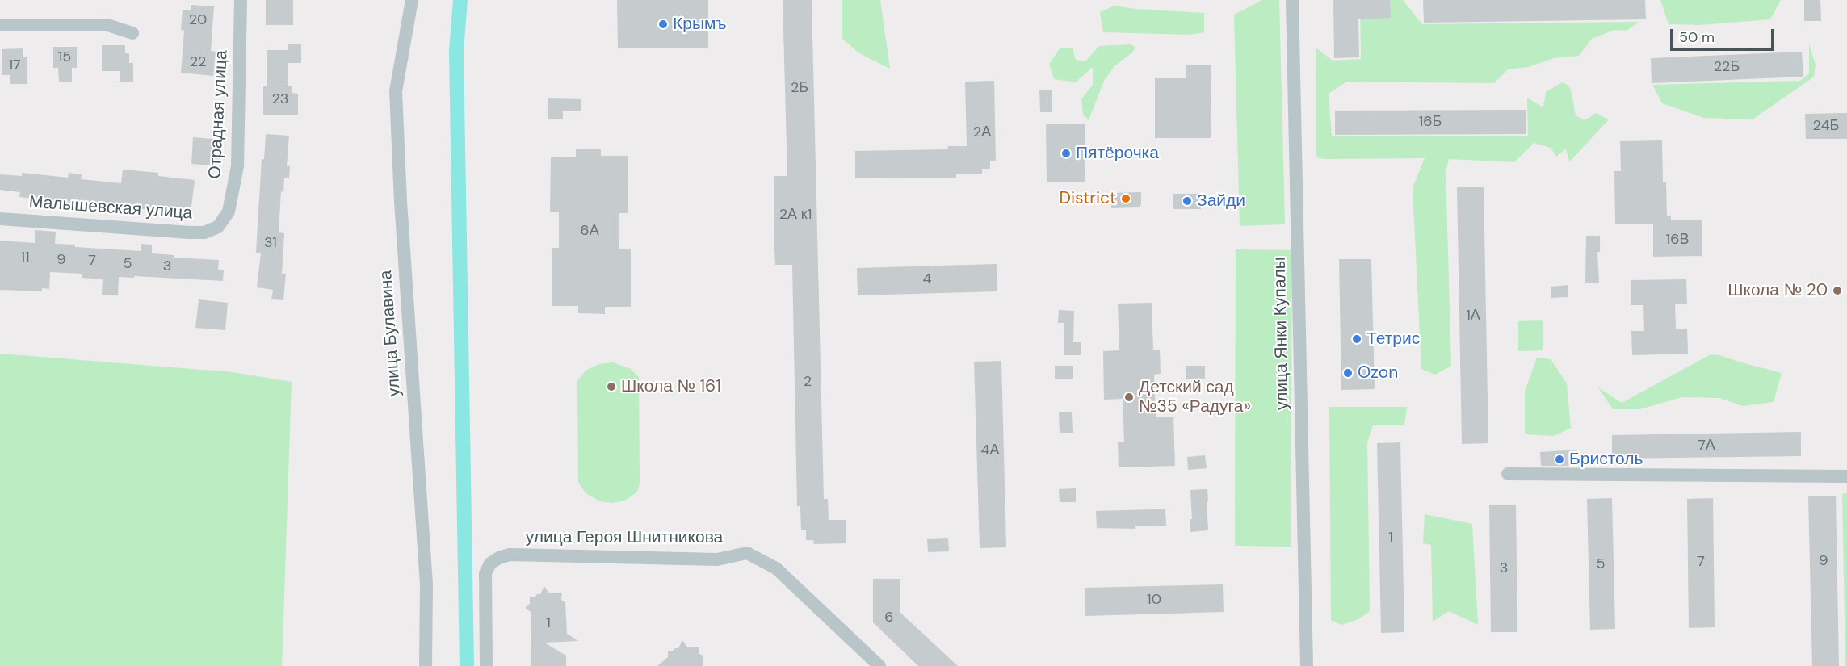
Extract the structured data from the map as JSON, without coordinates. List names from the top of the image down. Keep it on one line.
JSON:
{"streets":{"street":["Отрадная улица","Малышевская улица","улица Булавина","улица Янки Купалы","улица Героя Шнитникова"]},"crossings":[["Отрадная улица","Малышевская улица"]],"places":["Крымъ","Пятёрочка","District","Зайди","Школа № 20","Тетрис","Ozon","Школа № 161","Детский сад №35 «Радуга»","Бристоль"],"house_numbers":["20","15","22","17","22Б","2Б","23","16Б","24Б","2А","2А к1","6А","16В","31","11","9","7","5","3","4","1А","2","7А","4А","1","9","7","5","3","10","6","1"],"scale_bar":"50 m"}
